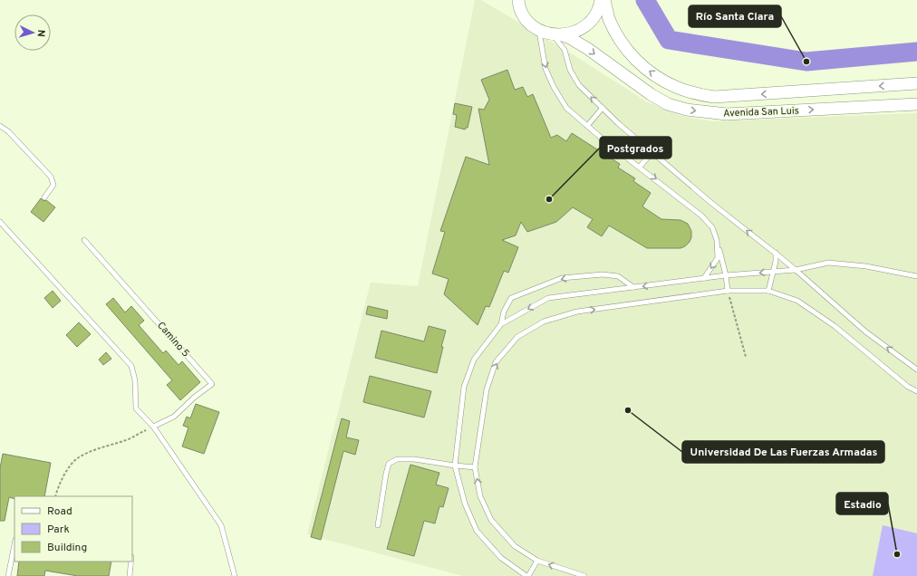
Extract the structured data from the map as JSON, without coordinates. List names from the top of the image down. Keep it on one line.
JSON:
{"streets":{"street":["Avenida San Luis"],"lane":["Camino 5"]},"places":["Río Santa Clara","Postgrados","Universidad De Las Fuerzas Armadas","Estadio"],"legend":["Road","Park","Building"],"north":"right"}
